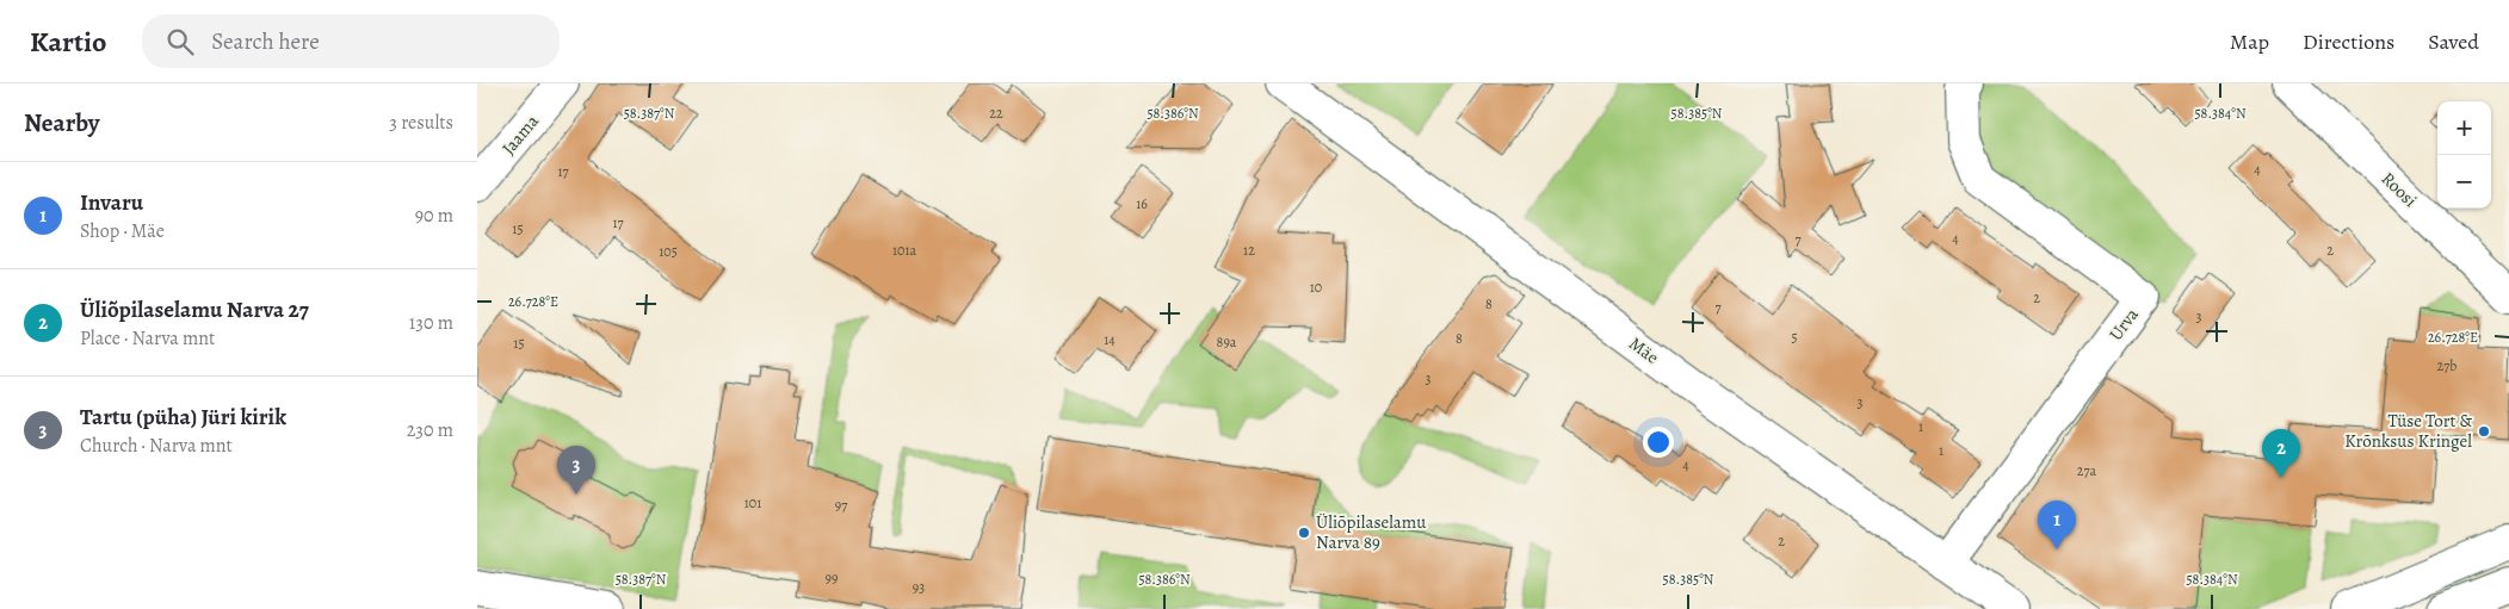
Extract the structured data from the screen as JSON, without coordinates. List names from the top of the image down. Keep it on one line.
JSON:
{"streets":{"main road":["Jaama","Roosi","Urva","Mäe"]},"crossings":[["Urva","Mäe"]],"places":["Tüse Tort & Krõnksus Kringel","Üliõpilaselamu Narva 89"],"house_numbers":["22","4","17","16","17","15","4","7","101a","12","2","105","10","2","8","7","3","5","8","14","89a","15","27b","3","3","1","1","4","27a","101","97","2","99","93"],"page":{"header":"Kartio","search":"Search here","nav":["Map","Directions","Saved"],"heading":["Nearby","3 results"],"map_buttons":["+","−"],"list":[{"mark":"1","name":"Invaru","note":"Shop · Mäe","value":"90 m"},{"mark":"2","name":"Üliõpilaselamu Narva 27","note":"Place · Narva mnt","value":"130 m"},{"mark":"3","name":"Tartu (püha) Jüri kirik","note":"Church · Narva mnt","value":"230 m"}],"pins":["2","3","1"]},"coordinates":["58.387°N","58.386°N","58.385°N","58.384°N","26.728°E"]}
